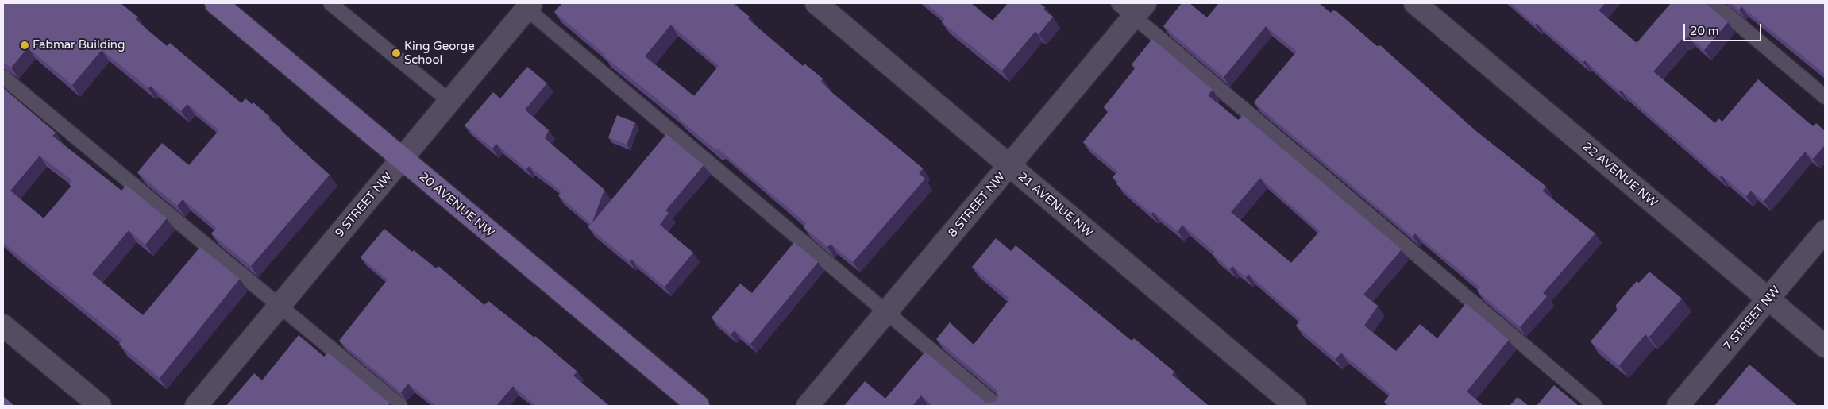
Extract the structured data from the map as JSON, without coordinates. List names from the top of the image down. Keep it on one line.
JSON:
{"streets":{"street":["22 AVENUE NW","9 STREET NW","20 AVENUE NW","8 STREET NW","21 AVENUE NW","7 STREET NW"]},"crossings":[["22 AVENUE NW","7 STREET NW"],["9 STREET NW","20 AVENUE NW"],["8 STREET NW","21 AVENUE NW"]],"places":["Fabmar Building","King George School"],"scale_bar":"20 m"}
